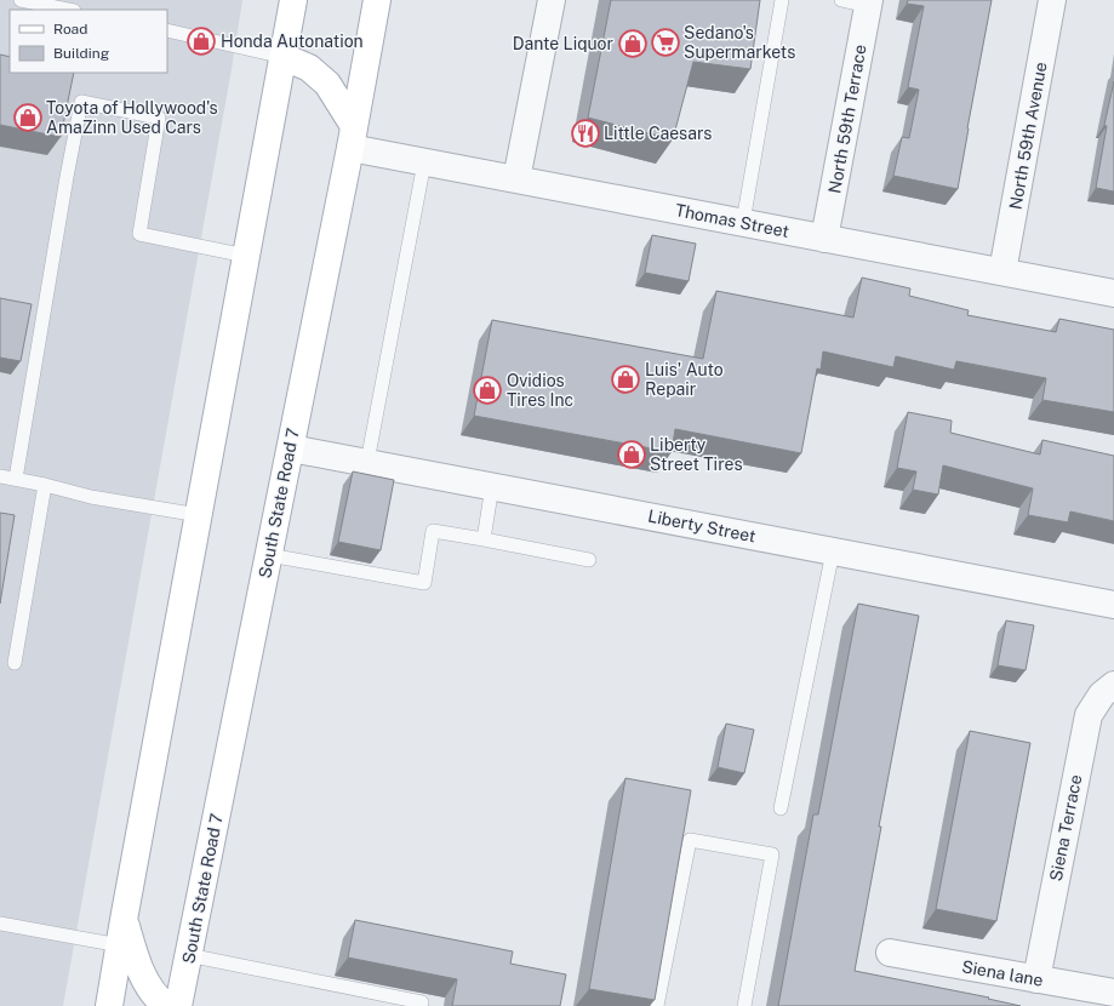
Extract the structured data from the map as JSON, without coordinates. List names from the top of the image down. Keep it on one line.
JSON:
{"streets":{"main road":["South State Road 7"],"street":["North 59th Terrace","North 59th Avenue","Thomas Street","Liberty Street","Siena Terrace","Siena lane"]},"crossings":[["North 59th Terrace","Thomas Street"],["North 59th Avenue","Thomas Street"],["Thomas Street","South State Road 7"],["South State Road 7","Liberty Street"],["Siena Terrace","Siena lane"]],"places":{"shop":["Honda Autonation","Dante Liquor","Toyota of Hollywood's AmaZinn Used Cars","Luis' Auto Repair","Ovidios Tires Inc","Liberty Street Tires"],"supermarket":["Sedano's Supermarkets"],"restaurant":["Little Caesars"]},"legend":["Road","Building"]}
